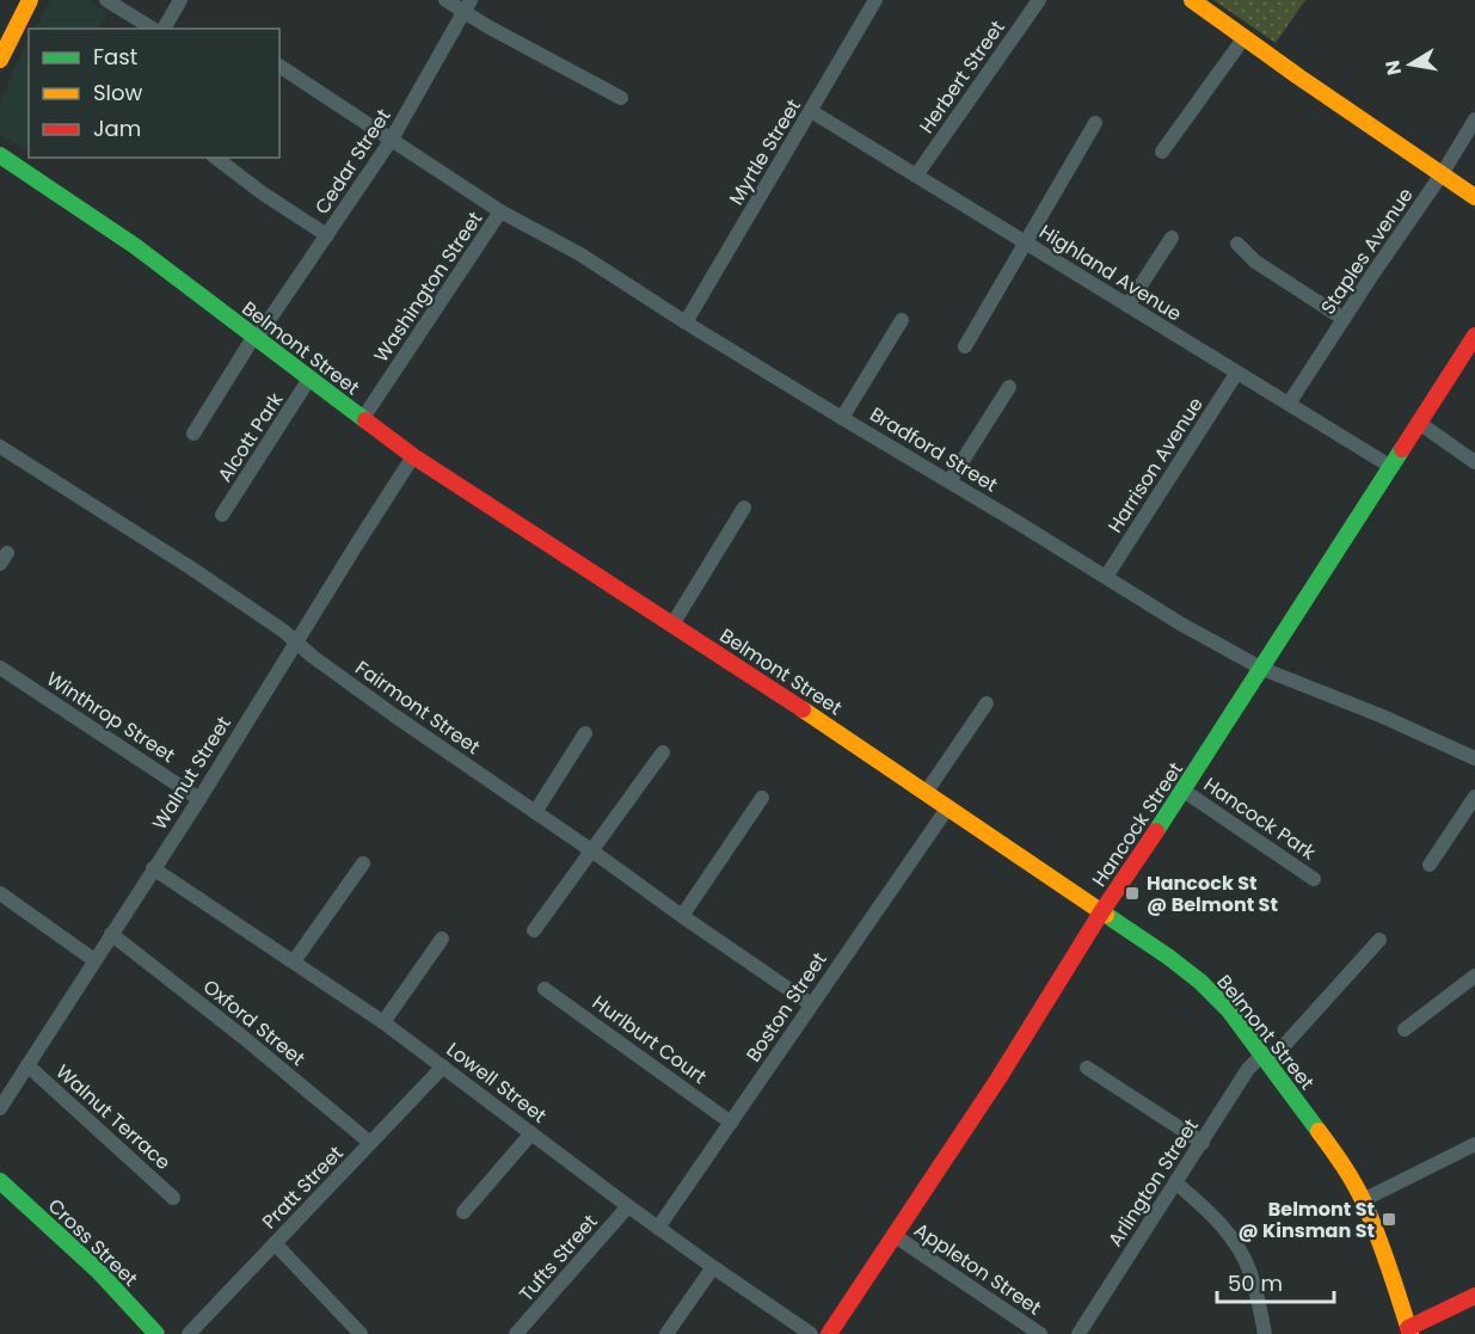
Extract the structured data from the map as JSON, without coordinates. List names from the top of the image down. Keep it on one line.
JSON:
{"streets":{"street":["Herbert Street","Myrtle Street","Cedar Street","Staples Avenue","Highland Avenue","Washington Street","Belmont Street","Alcott Park","Bradford Street","Harrison Avenue","Fairmont Street","Winthrop Street","Walnut Street","Hancock Park","Hancock Street","Boston Street","Oxford Street","Hurlburt Court","Lowell Street","Walnut Terrace","Arlington Street","Pratt Street","Cross Street","Tufts Street","Appleton Street"]},"crossings":[["Herbert Street","Highland Avenue"],["Myrtle Street","Highland Avenue"],["Myrtle Street","Bradford Street"],["Cedar Street","Belmont Street"],["Cedar Street","Bradford Street"],["Staples Avenue","Highland Avenue"],["Highland Avenue","Harrison Avenue"],["Highland Avenue","Hancock Street"],["Washington Street","Belmont Street"],["Washington Street","Bradford Street"],["Belmont Street","Alcott Park"],["Belmont Street","Walnut Street"],["Belmont Street","Hancock Street"],["Belmont Street","Boston Street"],["Belmont Street","Arlington Street"],["Bradford Street","Harrison Avenue"],["Bradford Street","Hancock Street"],["Fairmont Street","Walnut Street"],["Fairmont Street","Boston Street"],["Winthrop Street","Walnut Street"],["Walnut Street","Oxford Street"],["Walnut Street","Lowell Street"],["Walnut Street","Walnut Terrace"],["Hancock Park","Hancock Street"],["Hancock Street","Appleton Street"],["Boston Street","Hurlburt Court"],["Boston Street","Lowell Street"],["Oxford Street","Pratt Street"],["Lowell Street","Pratt Street"],["Lowell Street","Tufts Street"]],"places":{"transit":["Hancock St @ Belmont St","Belmont St @ Kinsman St"]},"legend":["Fast","Slow","Jam"],"scale_bar":"50 m","north":"left"}
